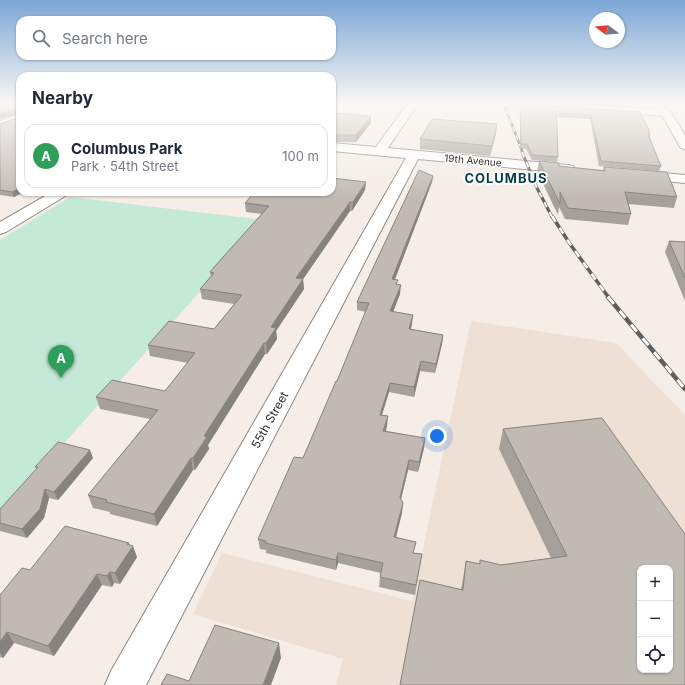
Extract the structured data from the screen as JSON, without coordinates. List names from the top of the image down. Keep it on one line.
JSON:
{"streets":{"street":["19th Avenue","55th Street"]},"crossings":[["19th Avenue","55th Street"]],"districts":["COLUMBUS"],"north":"left","page":{"search":"Search here","heading":"Nearby","list":[{"mark":"A","name":"Columbus Park","note":"Park · 54th Street","value":"100 m"}],"pins":"A","map_buttons":["+","−"]}}
